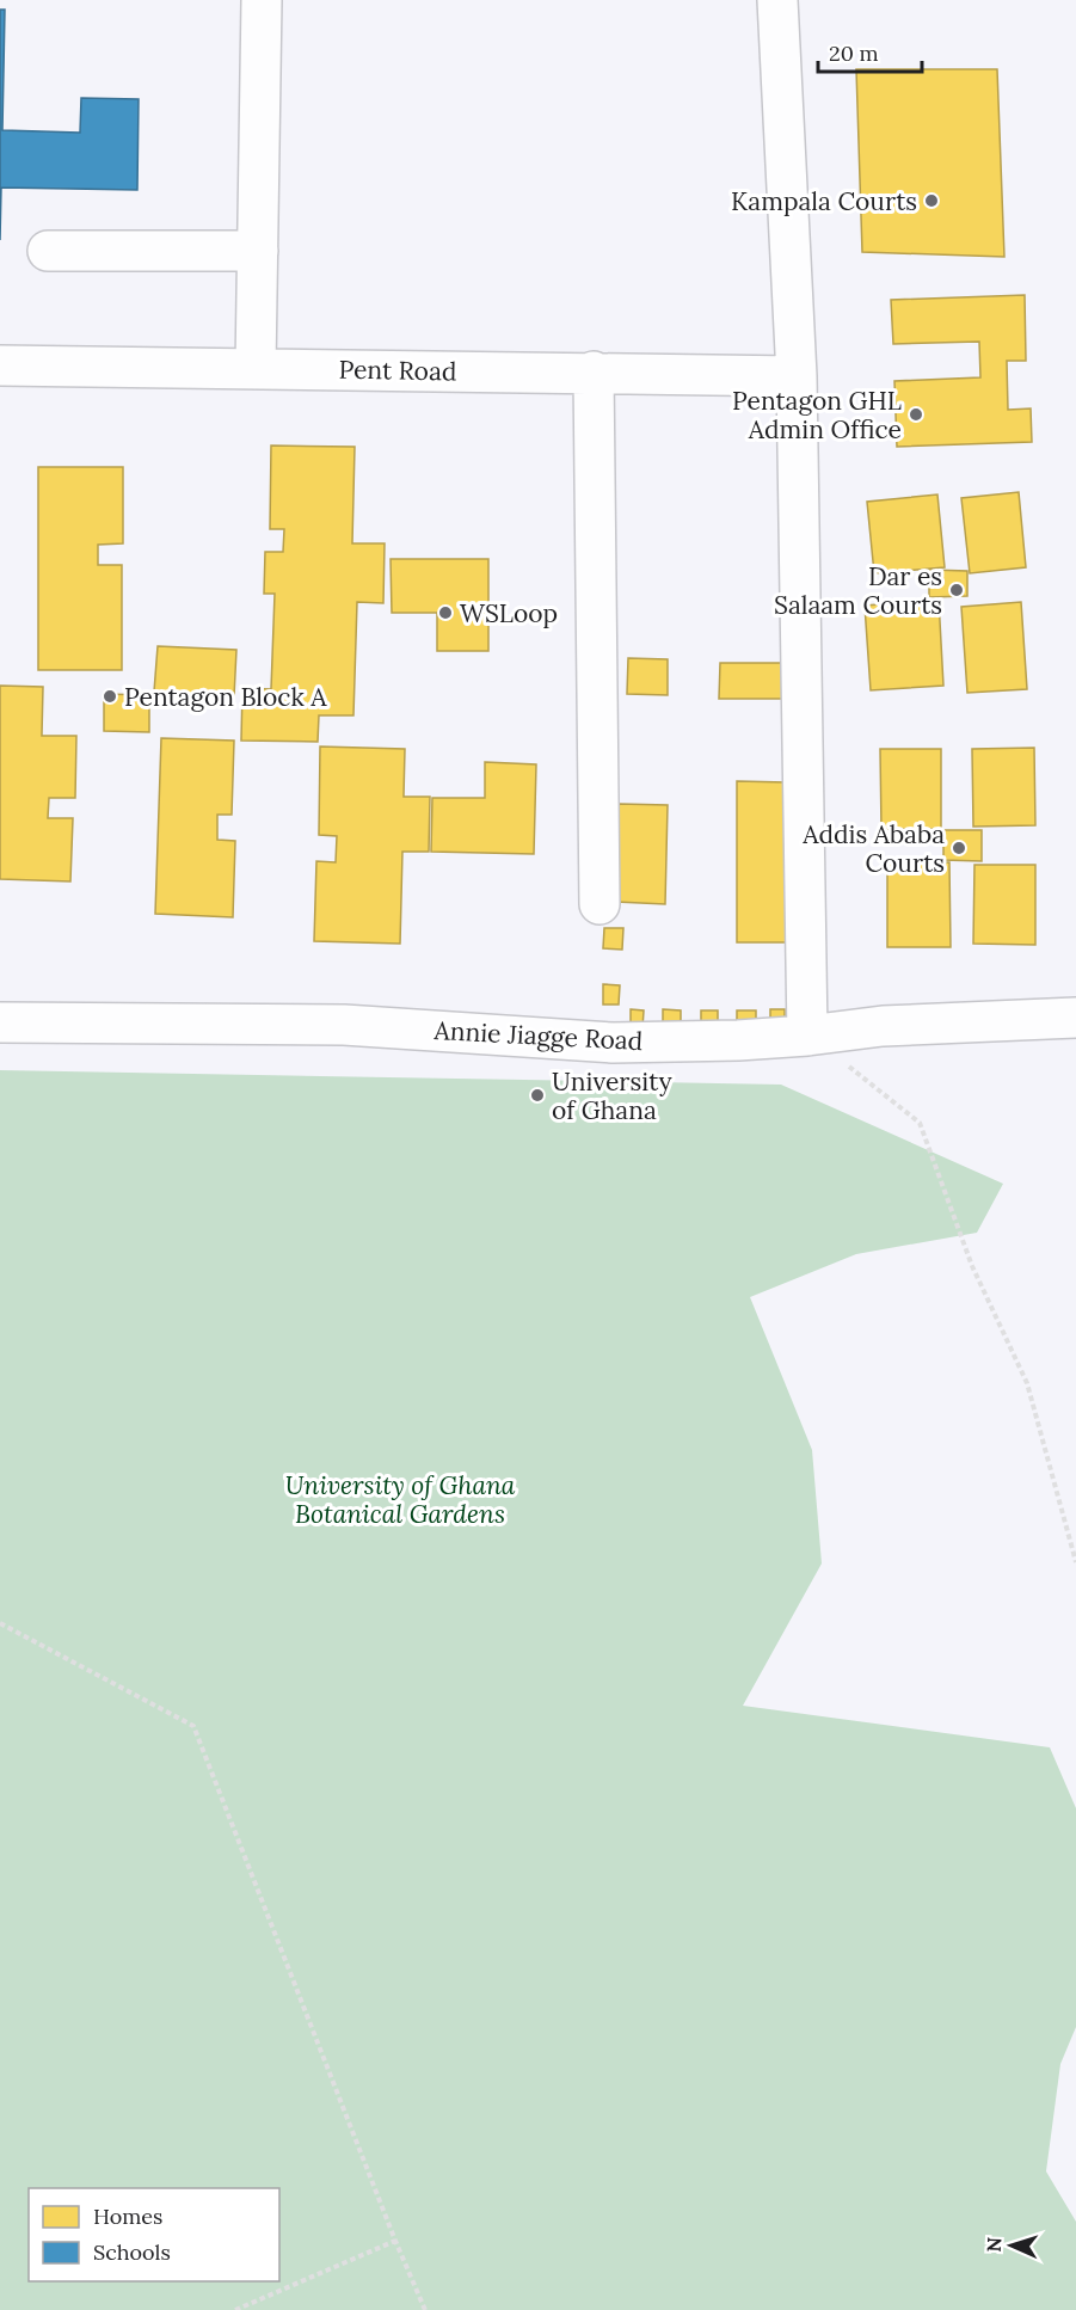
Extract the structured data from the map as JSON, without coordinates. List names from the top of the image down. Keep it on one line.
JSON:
{"streets":{"street":["Pent Road","Annie Jiagge Road"]},"parks":["University of Ghana Botanical Gardens"],"places":["Kampala Courts","Pentagon GHL Admin Office","Dar es Salaam Courts","WSLoop","Pentagon Block A","Addis Ababa Courts","University of Ghana"],"legend":["Homes","Schools"],"scale_bar":"20 m","north":"left"}
